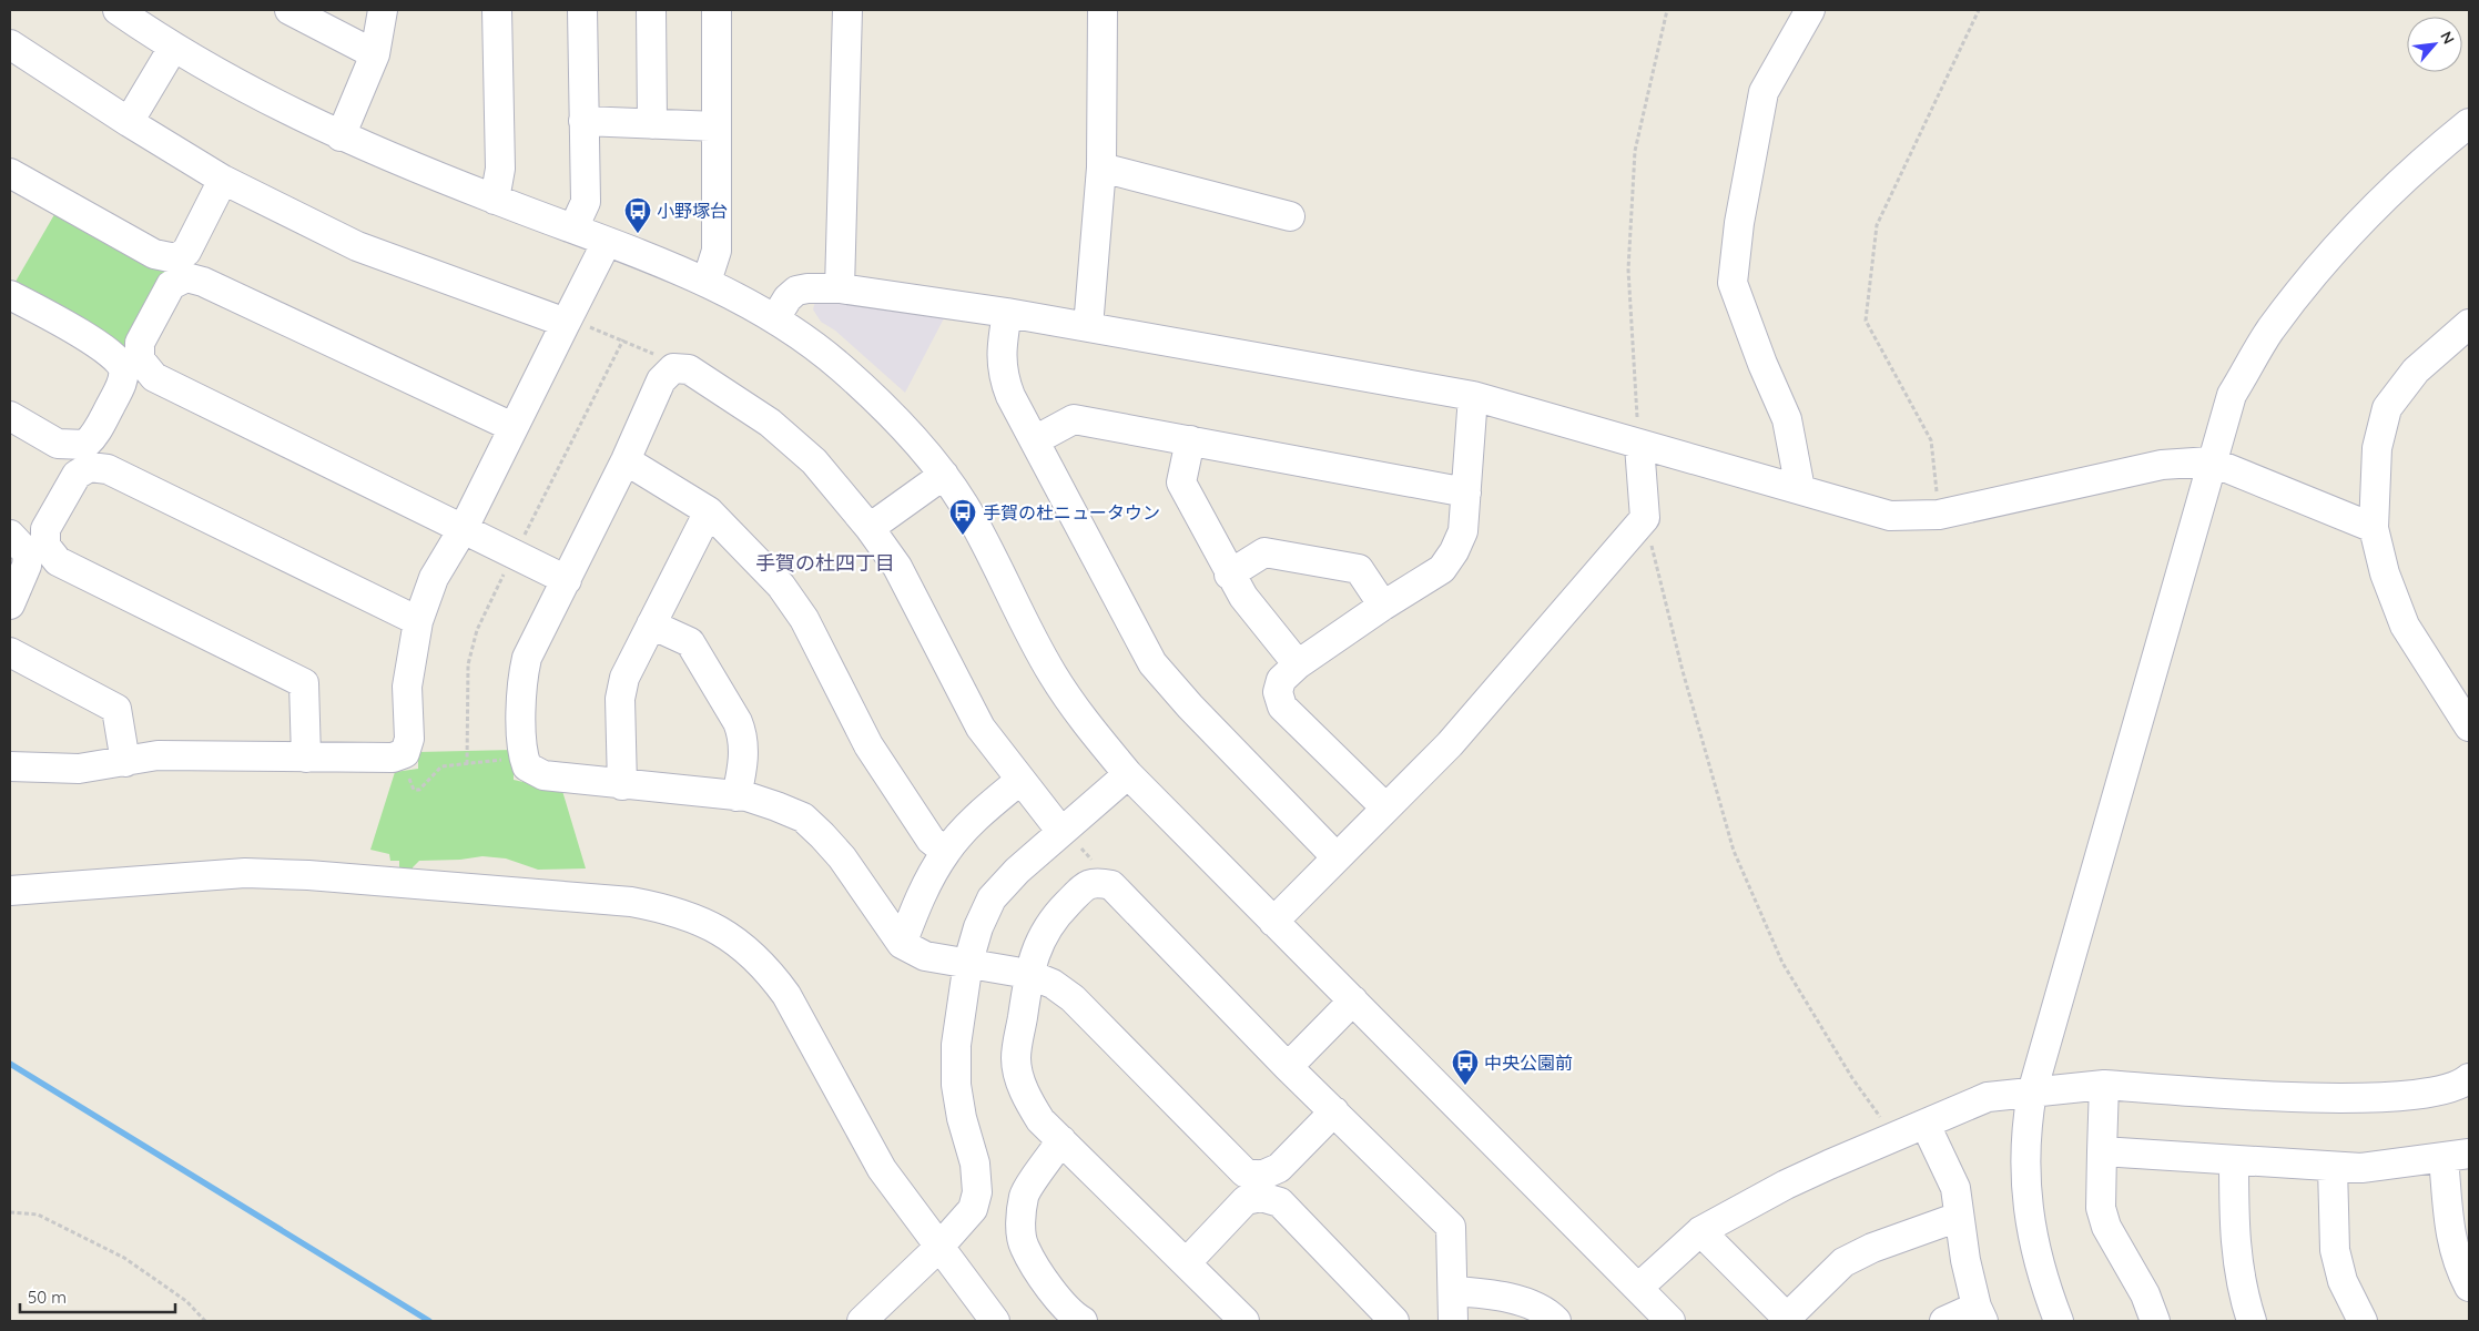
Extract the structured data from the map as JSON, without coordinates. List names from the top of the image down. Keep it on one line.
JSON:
{"districts":["手賀の杜四丁目"],"places":{"bus stop":["小野塚台","手賀の杜ニュータウン","中央公園前"]},"scale_bar":"50 m","north":"top right"}
